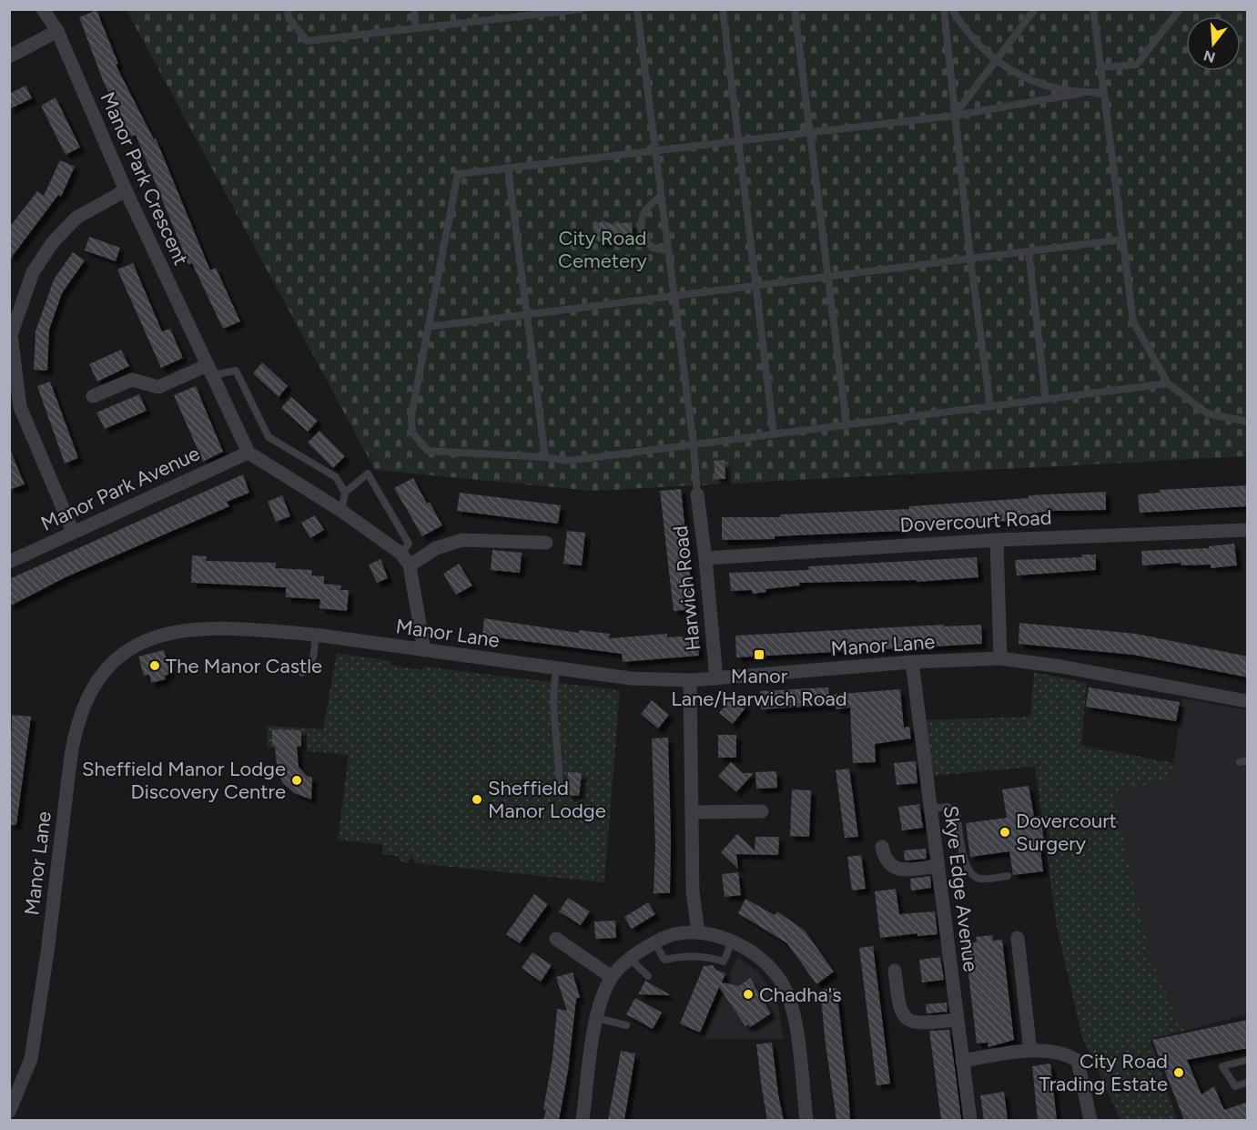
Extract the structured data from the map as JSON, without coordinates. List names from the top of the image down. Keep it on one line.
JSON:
{"streets":{"street":["Manor Park Crescent","Manor Park Avenue","Dovercourt Road","Harwich Road","Manor Lane","Skye Edge Avenue"]},"crossings":[["Manor Park Crescent","Manor Park Avenue"],["Dovercourt Road","Harwich Road"],["Harwich Road","Manor Lane"],["Manor Lane","Skye Edge Avenue"]],"parks":["City Road Cemetery"],"places":{"transit":["Manor Lane/Harwich Road"],"other":["The Manor Castle","Sheffield Manor Lodge Discovery Centre","Sheffield Manor Lodge","Dovercourt Surgery","Chadha's","City Road Trading Estate"]},"north":"bottom"}
